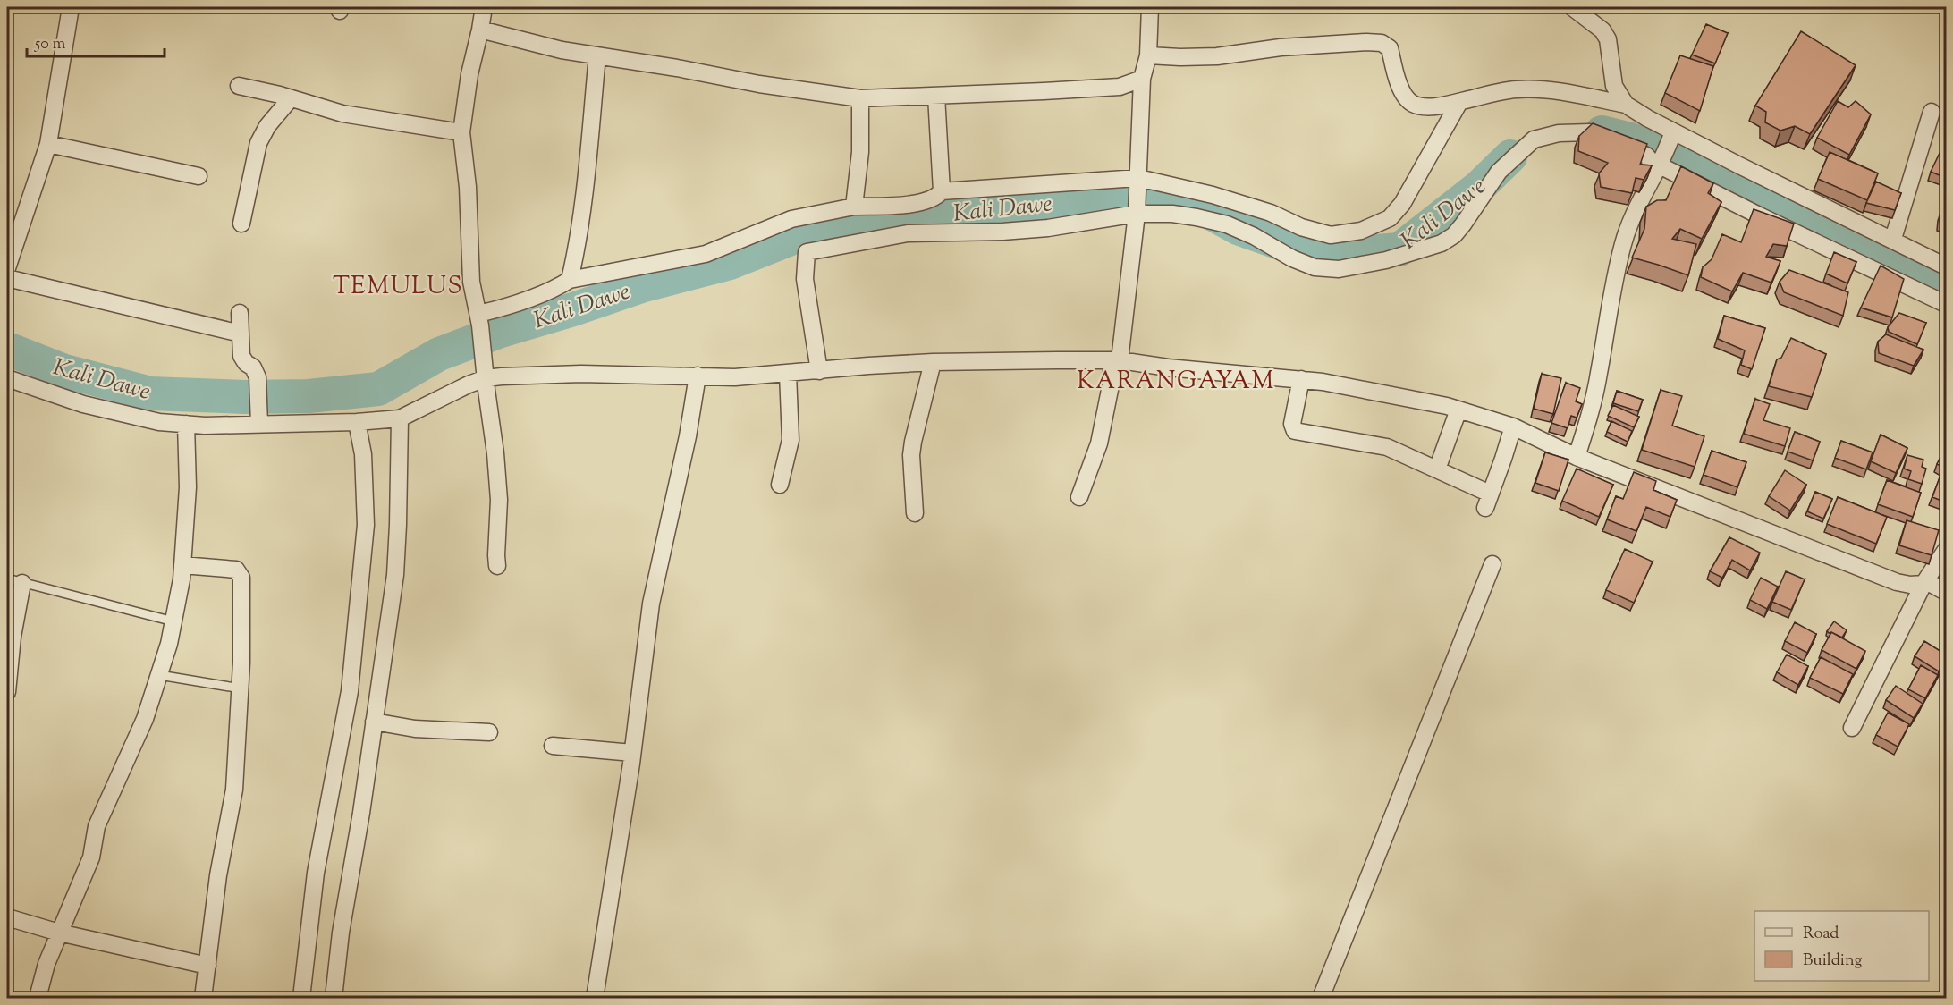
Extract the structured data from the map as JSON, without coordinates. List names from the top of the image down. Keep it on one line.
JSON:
{"districts":["TEMULUS","KARANGAYAM"],"water":["Kali Dawe"],"legend":["Road","Building"],"scale_bar":"50 m"}
